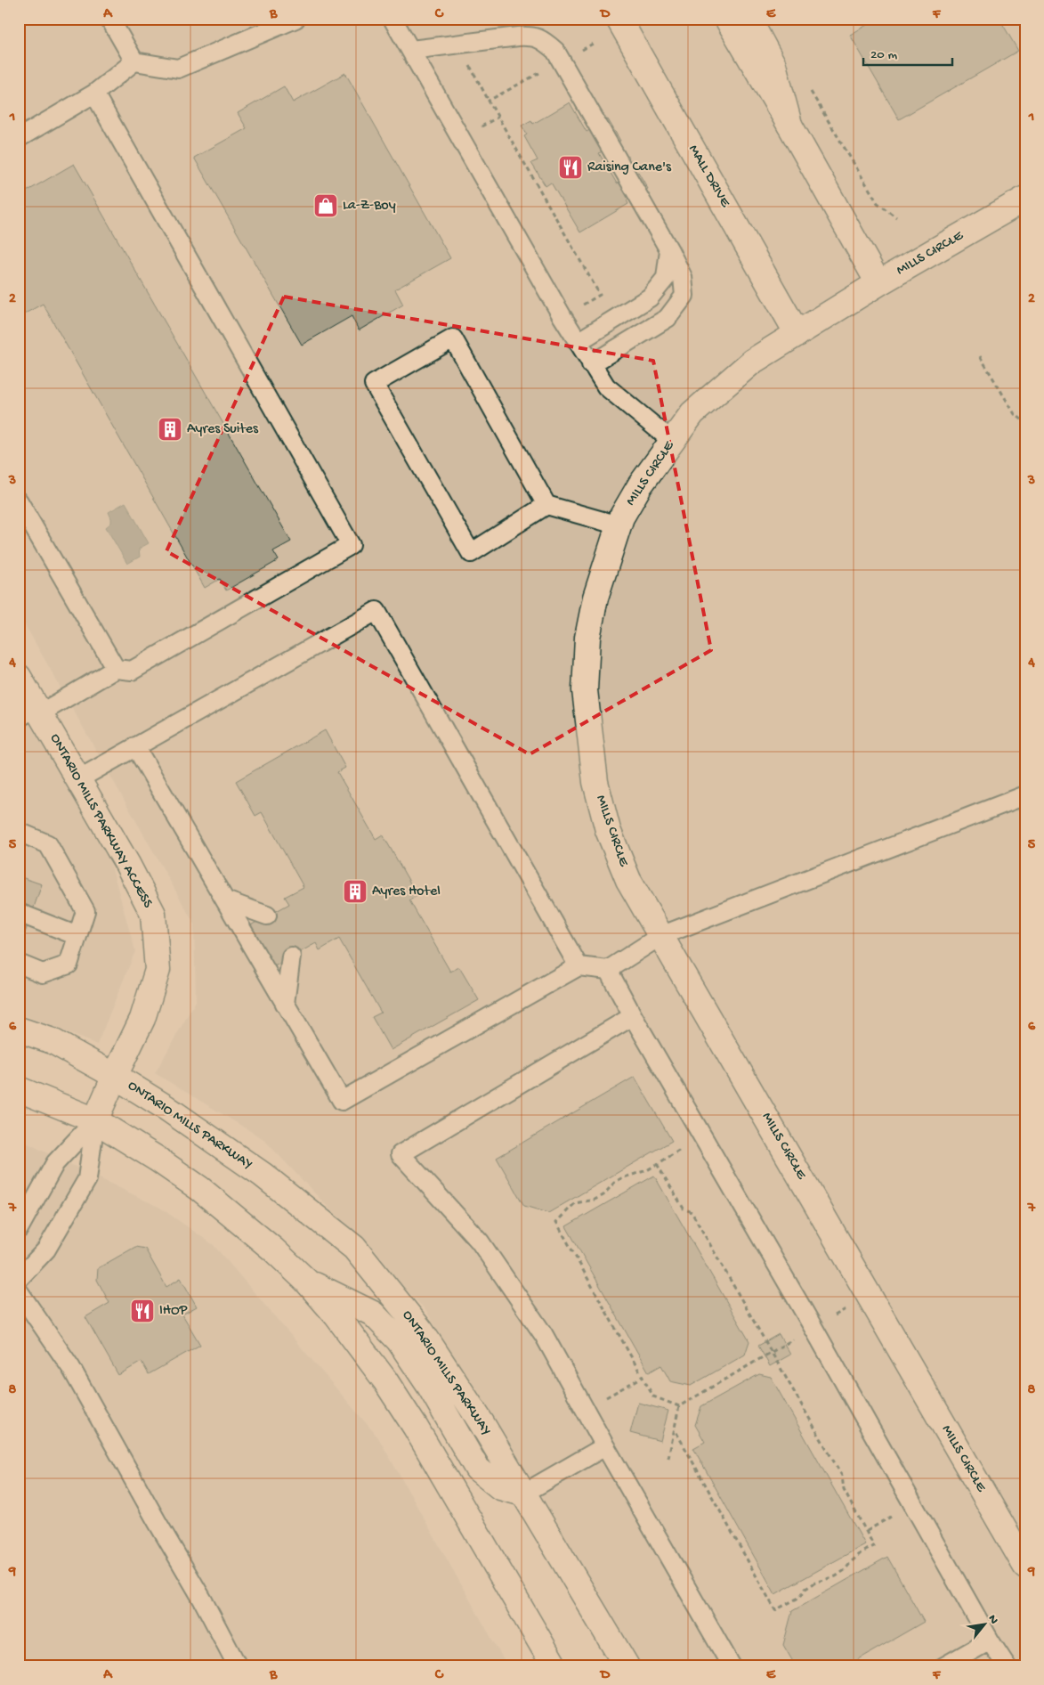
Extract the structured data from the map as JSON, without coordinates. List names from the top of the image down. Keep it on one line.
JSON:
{"streets":{"street":["MALL DRIVE","MILLS CIRCLE","ONTARIO MILLS PARKWAY ACCESS","ONTARIO MILLS PARKWAY"]},"crossings":[["MALL DRIVE","MILLS CIRCLE"],["ONTARIO MILLS PARKWAY ACCESS","ONTARIO MILLS PARKWAY"]],"places":{"restaurant":["Raising Cane's","IHOP"],"shop":["La-Z-Boy"],"building":["Ayres Suites","Ayres Hotel"]},"scale_bar":"20 m","north":"top right","grid":{"columns":["A","B","C","D","E","F"],"rows":["1","2","3","4","5","6","7","8","9"]}}
